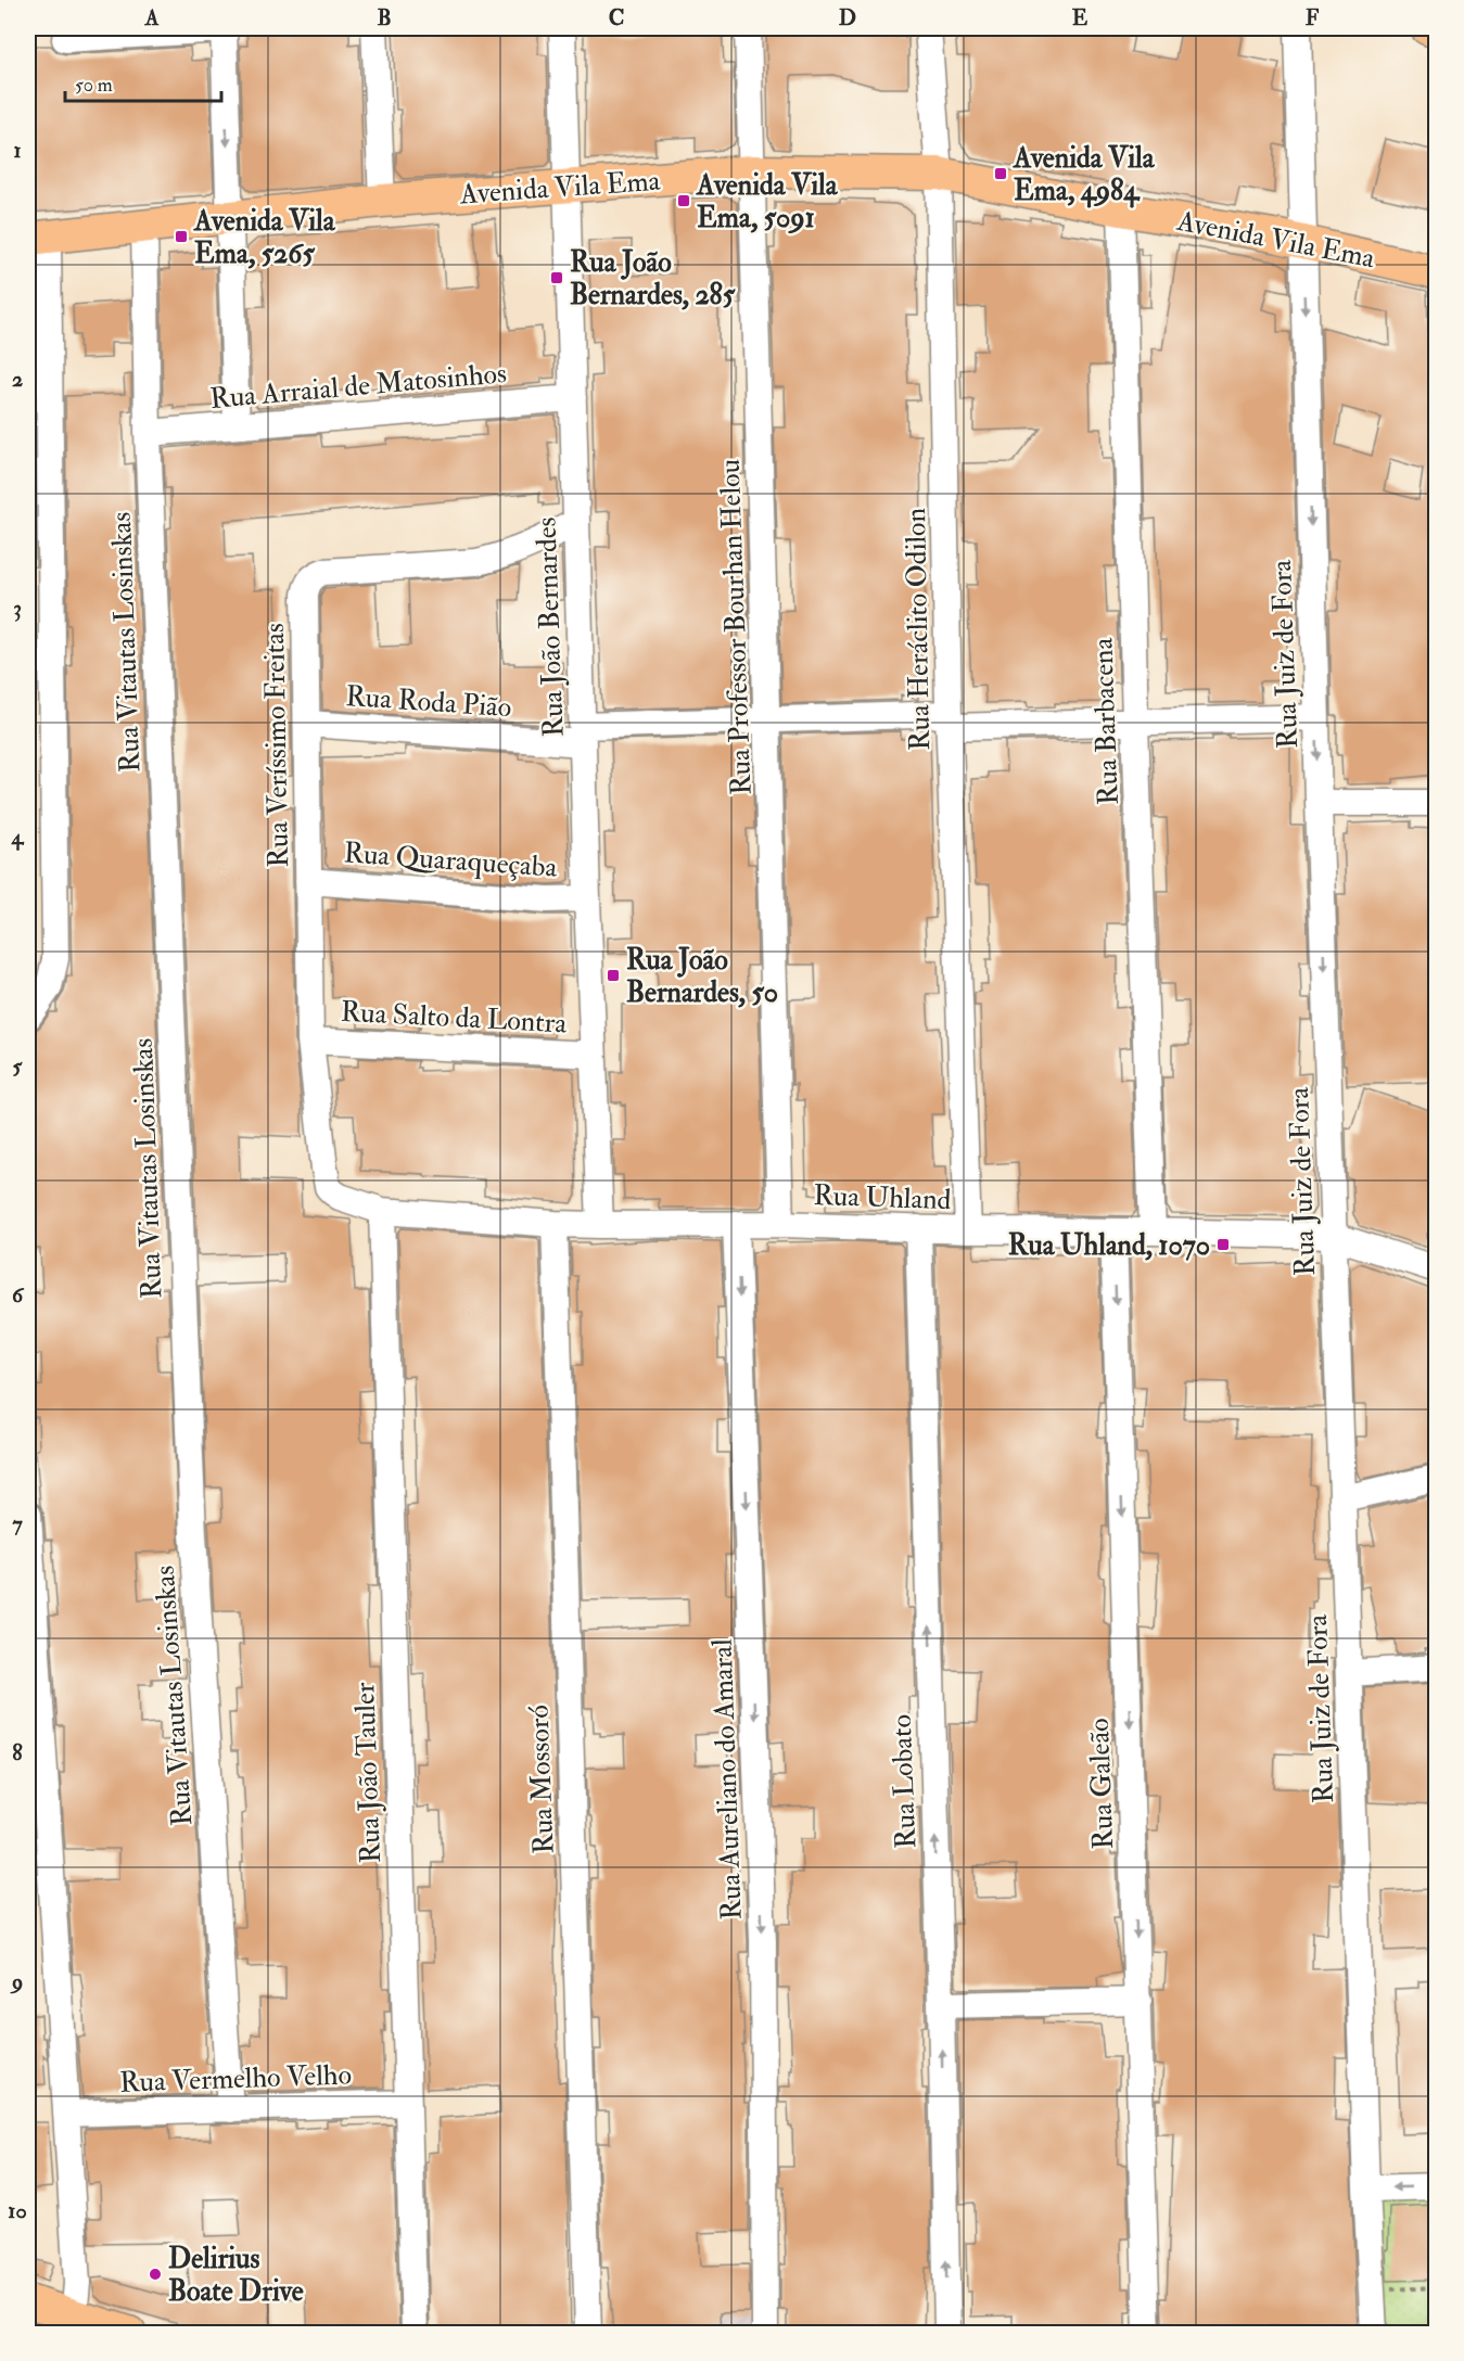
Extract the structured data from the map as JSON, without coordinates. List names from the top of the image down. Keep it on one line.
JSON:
{"streets":{"main road":["Avenida Vila Ema"],"street":["Rua Arraial de Matosinhos","Rua João Bernardes","Rua Professor Bourhan Helou","Rua Heráclito Odilon","Rua Vitautas Losinskas","Rua Juiz de Fora","Rua Roda Pião","Rua Barbacena","Rua Veríssimo Freitas","Rua Quaraqueçaba","Rua Salto da Lontra","Rua Uhland","Rua João Tauler","Rua Mossoró","Rua Aureliano do Amaral","Rua Lobato","Rua Galeão","Rua Vermelho Velho"]},"crossings":[["Avenida Vila Ema","Rua João Bernardes"],["Avenida Vila Ema","Rua Professor Bourhan Helou"],["Avenida Vila Ema","Rua Heráclito Odilon"],["Avenida Vila Ema","Rua Vitautas Losinskas"],["Avenida Vila Ema","Rua Juiz de Fora"],["Avenida Vila Ema","Rua Barbacena"],["Rua Arraial de Matosinhos","Rua João Bernardes"],["Rua Arraial de Matosinhos","Rua Vitautas Losinskas"],["Rua João Bernardes","Rua Roda Pião"],["Rua João Bernardes","Rua Veríssimo Freitas"],["Rua João Bernardes","Rua Quaraqueçaba"],["Rua João Bernardes","Rua Salto da Lontra"],["Rua João Bernardes","Rua Uhland"],["Rua Professor Bourhan Helou","Rua Roda Pião"],["Rua Professor Bourhan Helou","Rua Uhland"],["Rua Heráclito Odilon","Rua Roda Pião"],["Rua Heráclito Odilon","Rua Uhland"],["Rua Vitautas Losinskas","Rua Vermelho Velho"],["Rua Juiz de Fora","Rua Roda Pião"],["Rua Juiz de Fora","Rua Uhland"],["Rua Roda Pião","Rua Barbacena"],["Rua Roda Pião","Rua Veríssimo Freitas"],["Rua Barbacena","Rua Uhland"],["Rua Veríssimo Freitas","Rua Quaraqueçaba"],["Rua Veríssimo Freitas","Rua Salto da Lontra"],["Rua Veríssimo Freitas","Rua Uhland"],["Rua Uhland","Rua João Tauler"],["Rua Uhland","Rua Mossoró"],["Rua Uhland","Rua Aureliano do Amaral"],["Rua Uhland","Rua Lobato"],["Rua Uhland","Rua Galeão"],["Rua João Tauler","Rua Vermelho Velho"]],"one_way":["Rua Juiz de Fora","Rua Aureliano do Amaral","Rua Lobato","Rua Galeão"],"places":{"transit":["Avenida Vila Ema, 4984","Avenida Vila Ema, 5091","Avenida Vila Ema, 5265","Rua João Bernardes, 285","Rua João Bernardes, 50","Rua Uhland, 1070"],"other":["Delirius Boate Drive"]},"scale_bar":"50 m","grid":{"columns":["A","B","C","D","E","F"],"rows":["1","2","3","4","5","6","7","8","9","10"]}}
